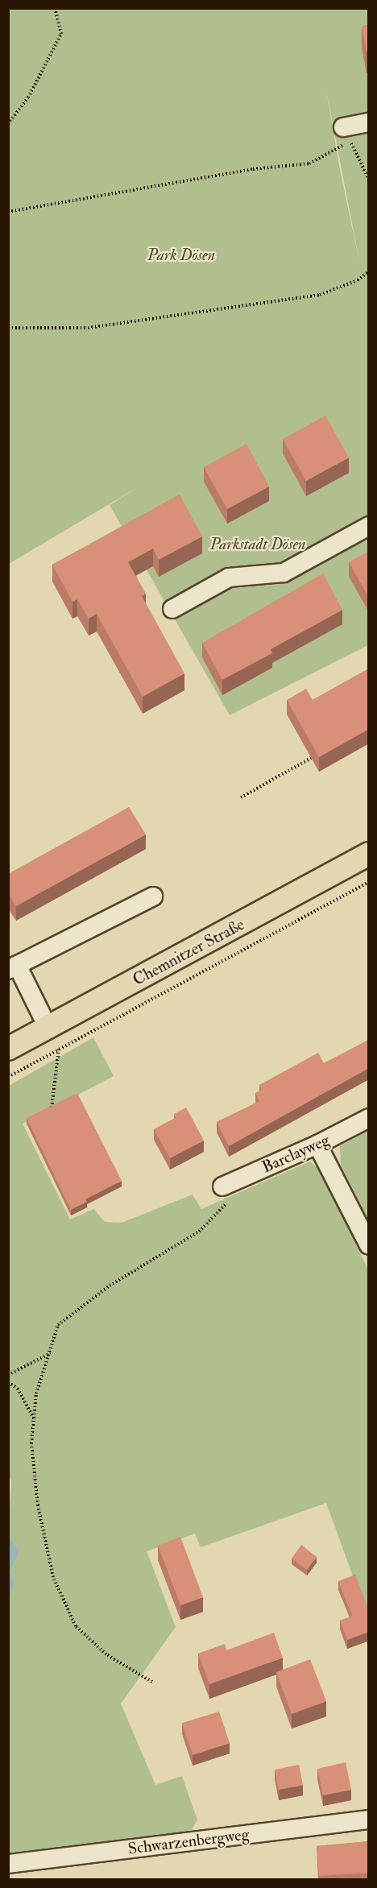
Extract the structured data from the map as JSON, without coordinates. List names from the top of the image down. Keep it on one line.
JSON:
{"streets":{"main road":["Chemnitzer Straße"],"street":["Barclayweg","Schwarzenbergweg"]},"parks":["Park Dösen","Parkstadt Dösen"]}
